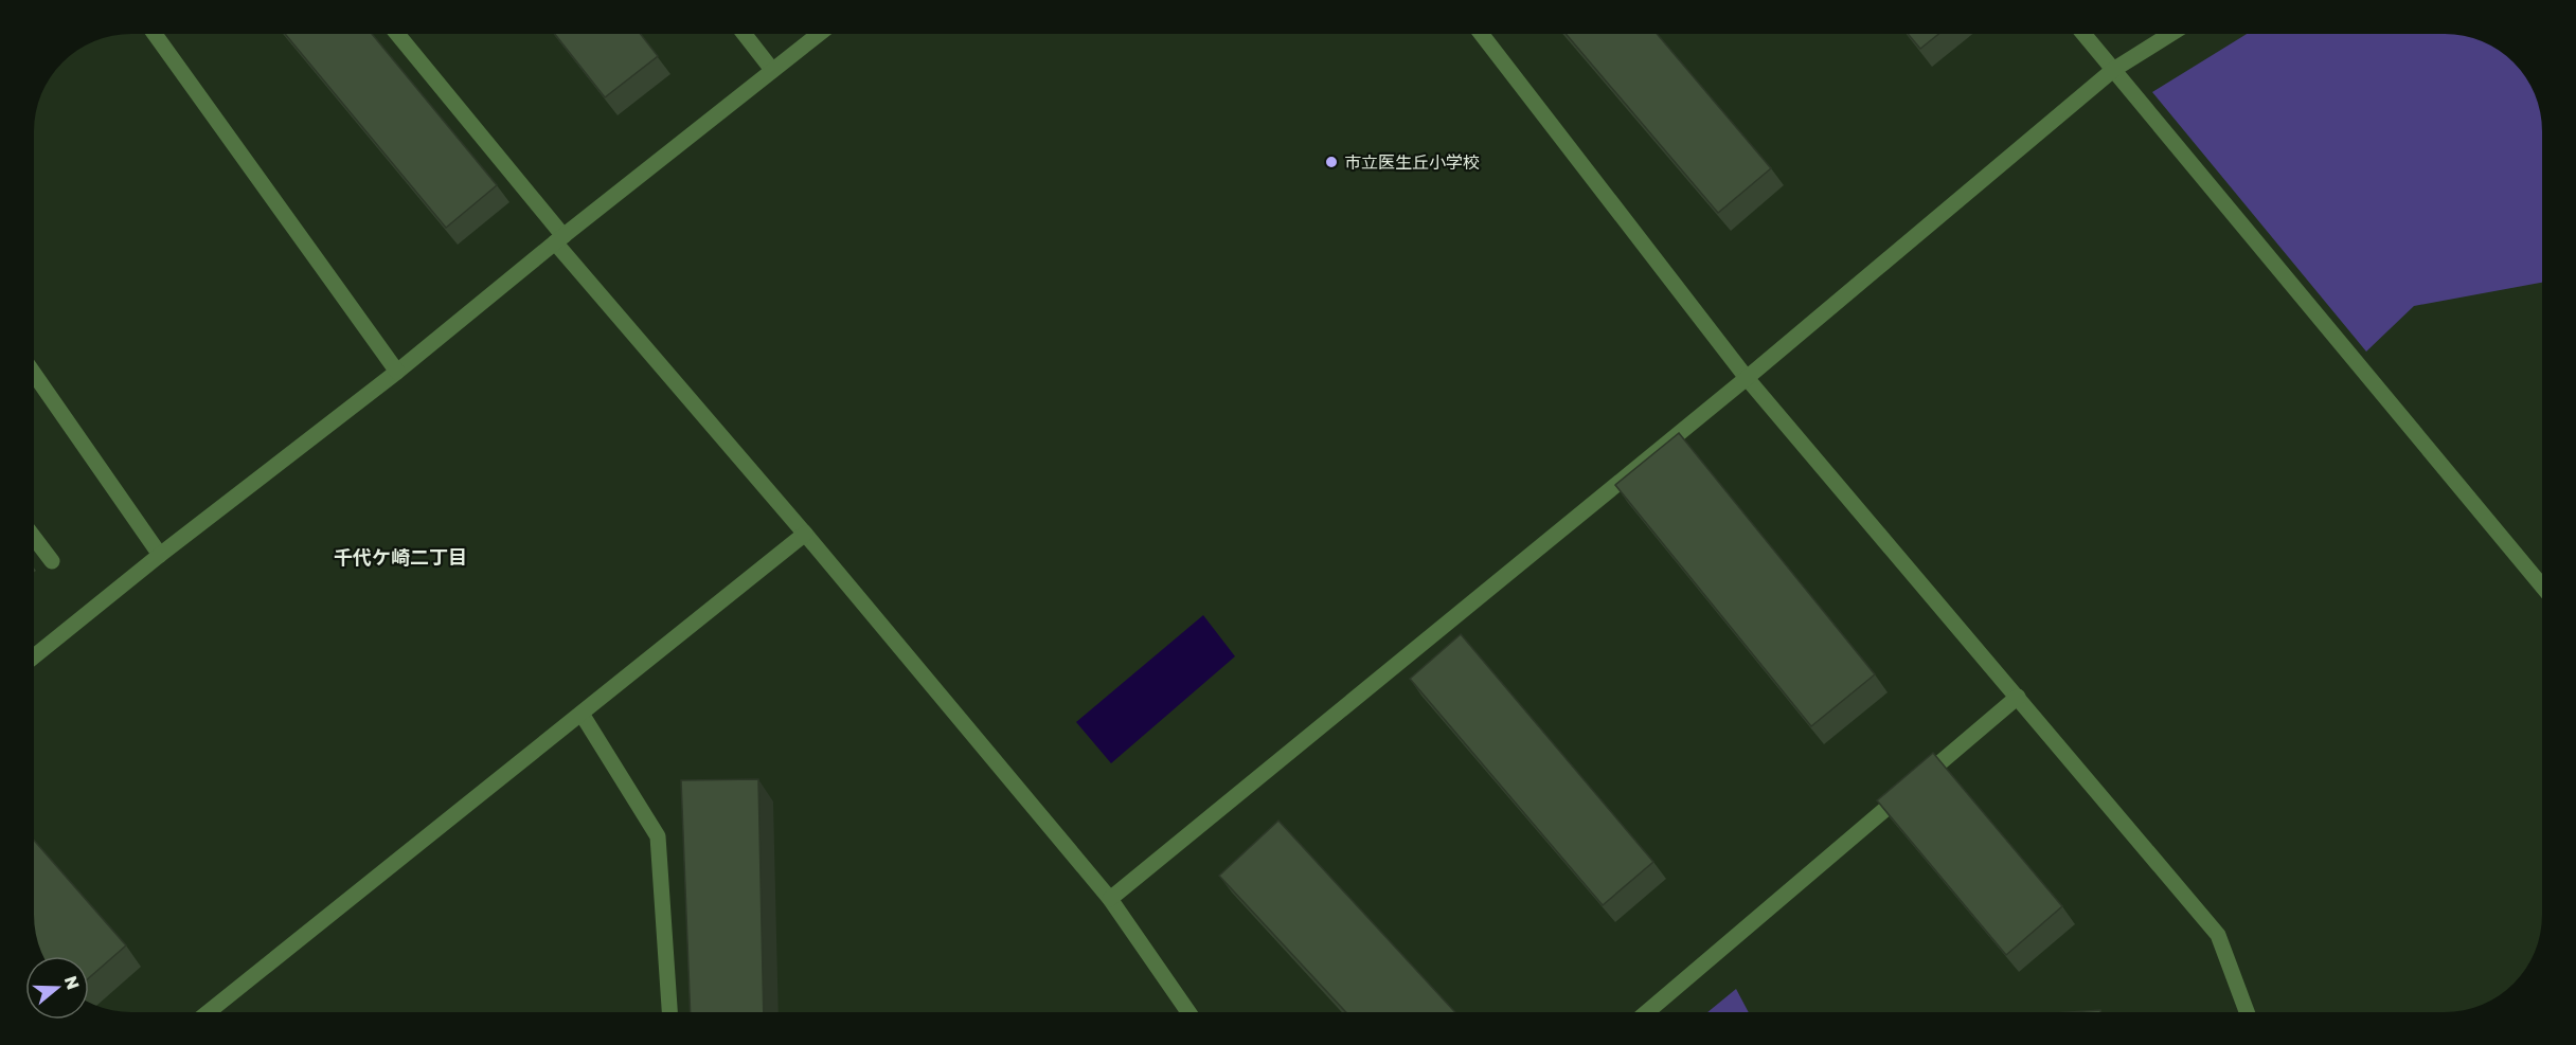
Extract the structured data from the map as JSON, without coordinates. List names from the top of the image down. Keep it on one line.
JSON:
{"districts":["千代ケ崎二丁目"],"places":["市立医生丘小学校"],"north":"right"}
